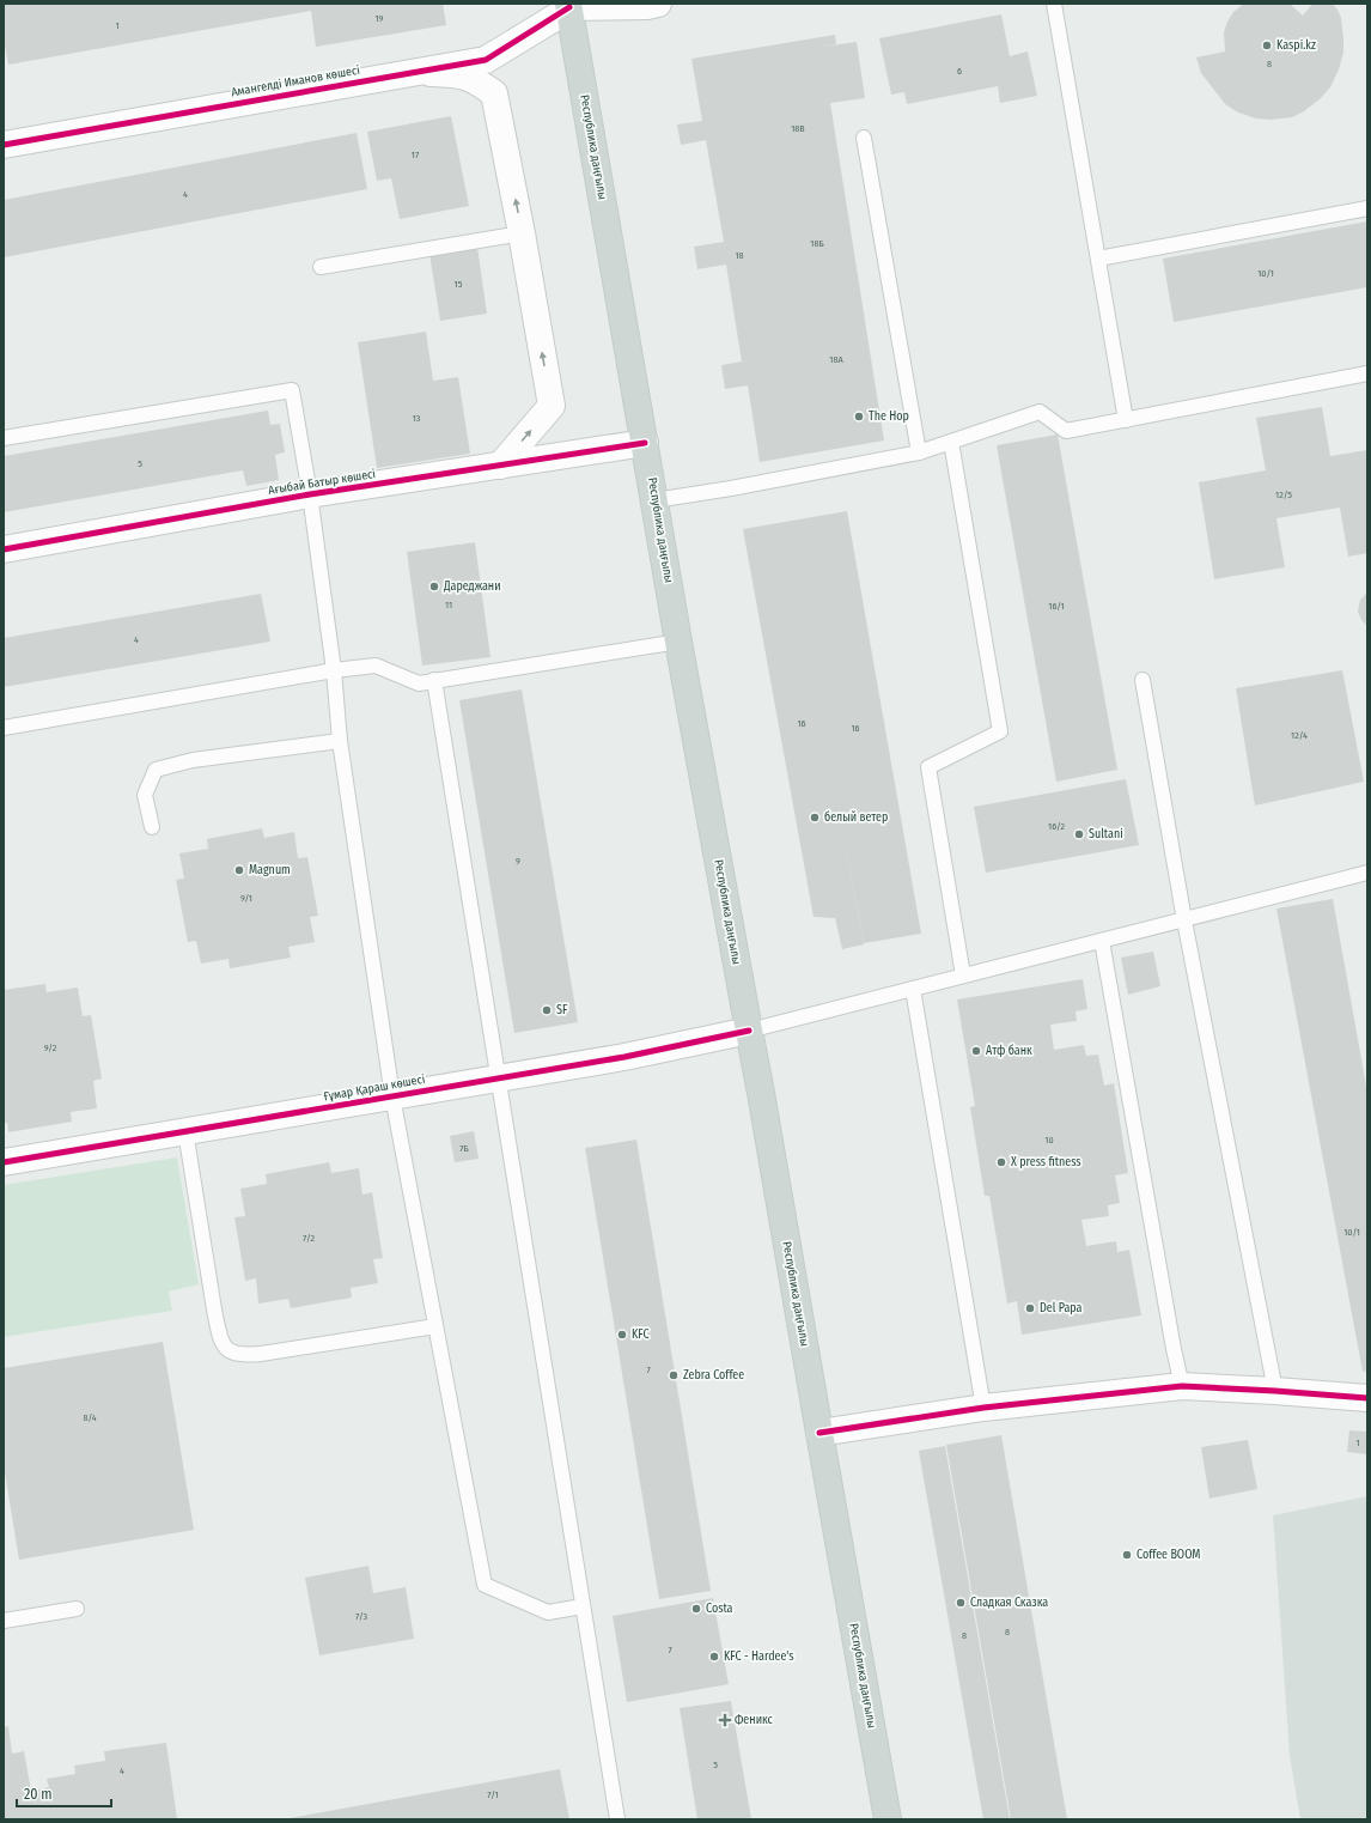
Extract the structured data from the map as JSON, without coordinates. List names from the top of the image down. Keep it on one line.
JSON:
{"streets":{"main road":["Республика даңғылы"],"street":["Амангелді Иманов көшесі","Ағыбай Батыр көшесі","Ғұмар Қараш көшесі"]},"crossings":[["Амангелді Иманов көшесі","Республика даңғылы"],["Республика даңғылы","Ағыбай Батыр көшесі"],["Республика даңғылы","Ғұмар Қараш көшесі"]],"places":{"other":["Kaspi.kz","The Hop","Дареджани","белый ветер","Sultani","Magnum","SF","Атф банк","X press fitness","Del Papa","KFC","Zebra Coffee","Coffee BOOM","Сладкая Сказка","Costa","KFC - Hardee's"],"health":["Феникс"]},"house_numbers":["19","1","8","6","18В","17","4","18Б","18","10/1","15","18А","13","5","12/5","11","16/1","4","16","16","12/4","16/2","9","9/1","9/2","10","7Б","10/1","7/2","7","8/4","1","7/3","8","8","7","5","4","7/1"],"scale_bar":"20 m"}
